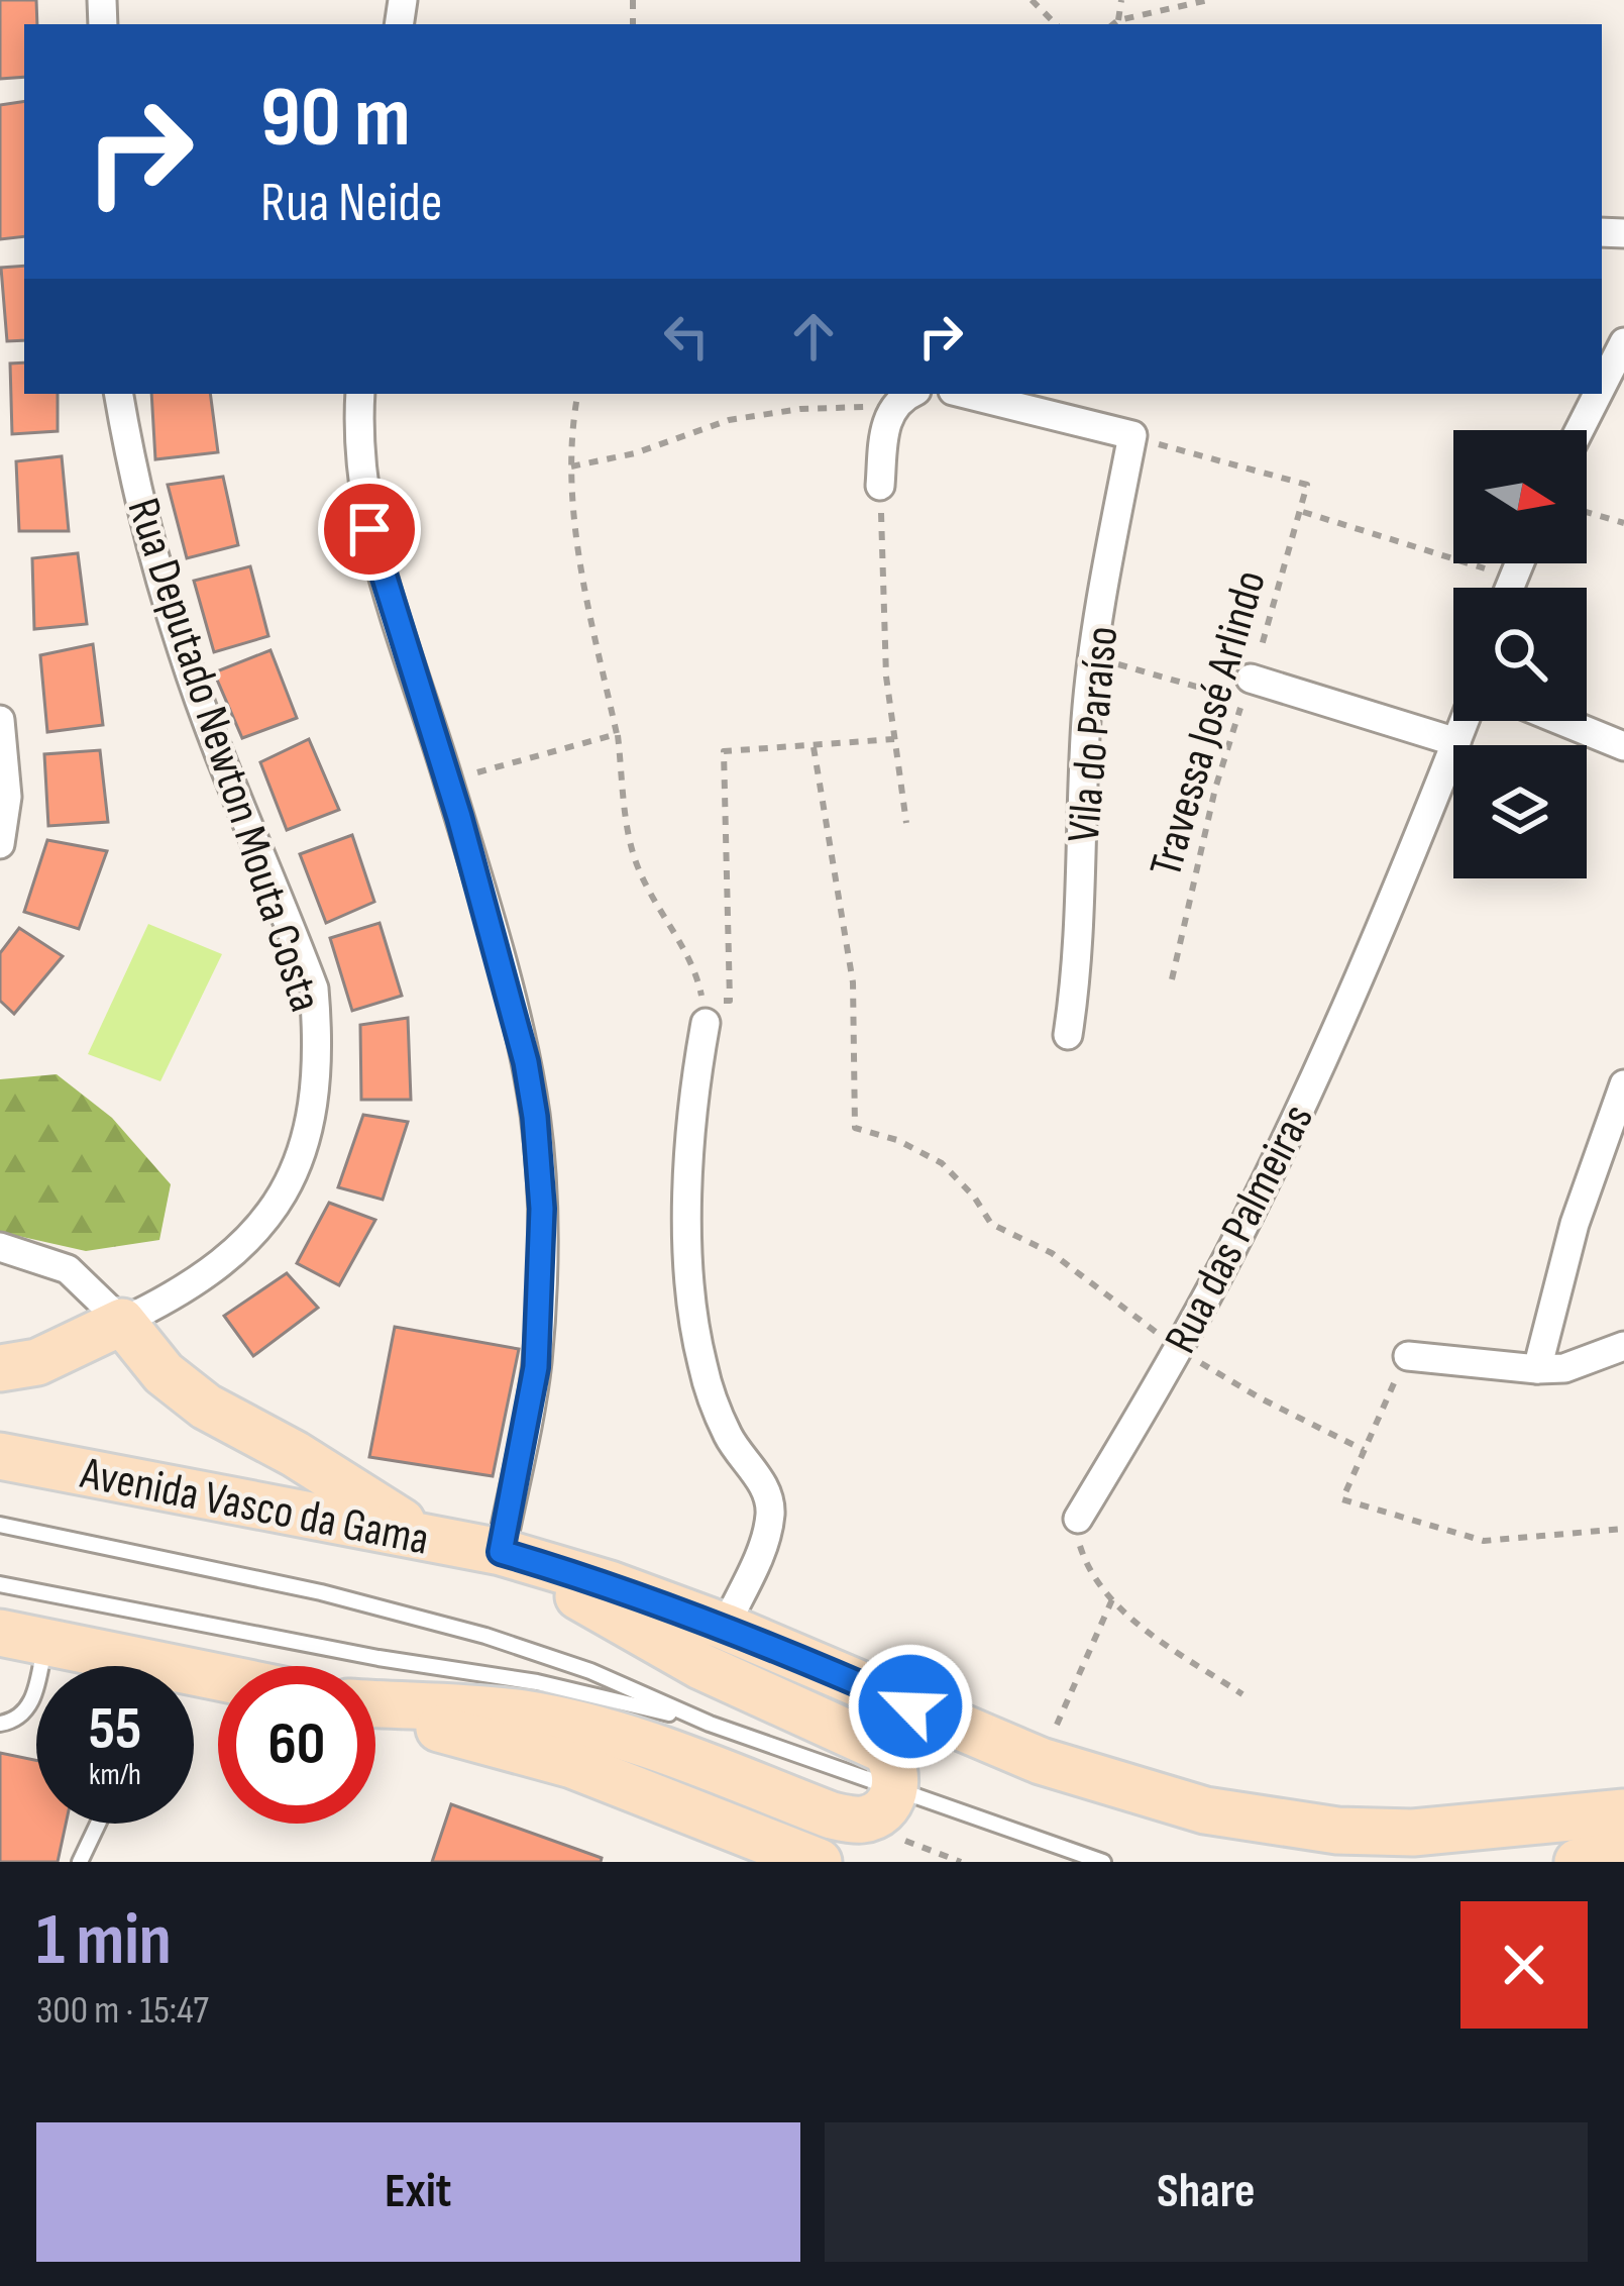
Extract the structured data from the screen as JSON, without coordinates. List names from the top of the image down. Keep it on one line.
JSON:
{"streets":{"main road":["Avenida Vasco da Gama"],"street":["Vila do Paraíso","Rua Deputado Newton Mouta Costa","Rua das Palmeiras"],"path":["Travessa José Arlindo"]},"crossings":[["Travessa José Arlindo","Vila do Paraíso"]],"north":"right","page":{"turn":["90 m","Rua Neide"],"speed":"55 km/h","limit":"60","heading":["1 min","300 m · 15:47"],"buttons":["Exit","Share"]}}
